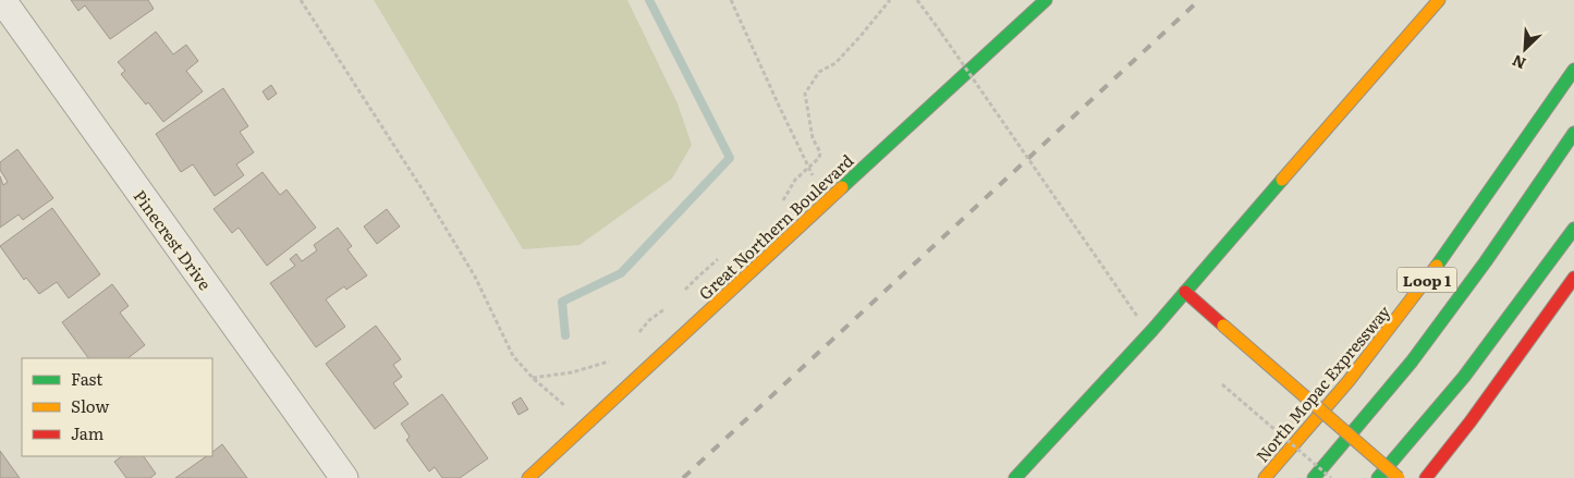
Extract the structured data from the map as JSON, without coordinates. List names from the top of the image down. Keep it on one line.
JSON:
{"streets":{"main road":["Great Northern Boulevard","Loop 1","North Mopac Expressway"],"street":["Pinecrest Drive"]},"legend":["Fast","Slow","Jam"],"north":"bottom left"}
